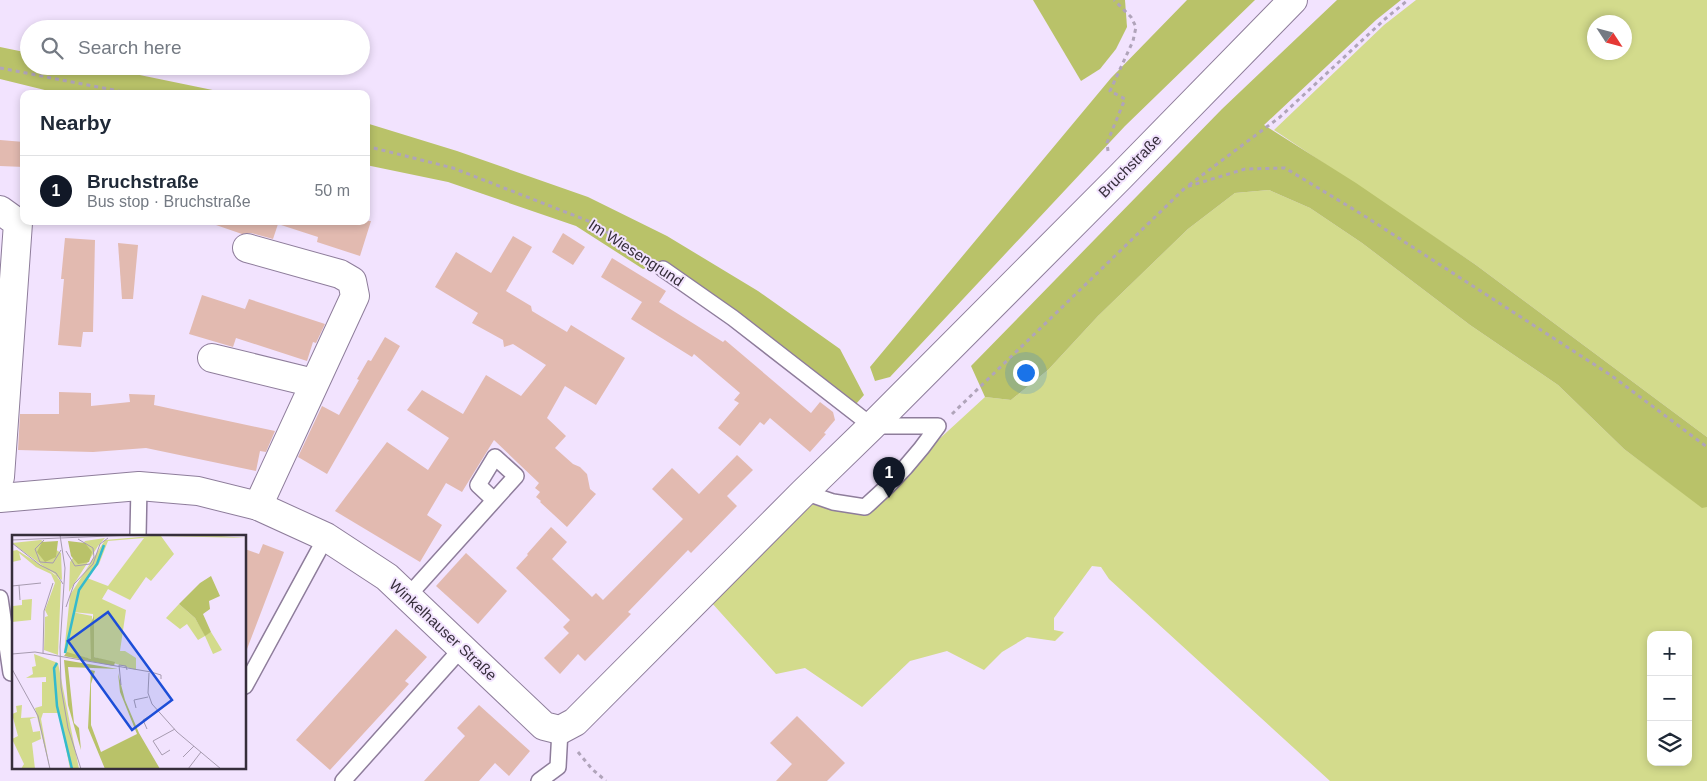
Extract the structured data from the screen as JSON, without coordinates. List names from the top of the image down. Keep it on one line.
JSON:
{"streets":{"street":["Bruchstraße","Winkelhauser Straße"],"lane":["Im Wiesengrund"]},"crossings":[["Bruchstraße","Im Wiesengrund"],["Bruchstraße","Winkelhauser Straße"]],"north":"bottom right","page":{"search":"Search here","heading":"Nearby","list":[{"mark":"1","name":"Bruchstraße","note":"Bus stop · Bruchstraße","value":"50 m"}],"pins":"1","map_buttons":["+","−"]}}
